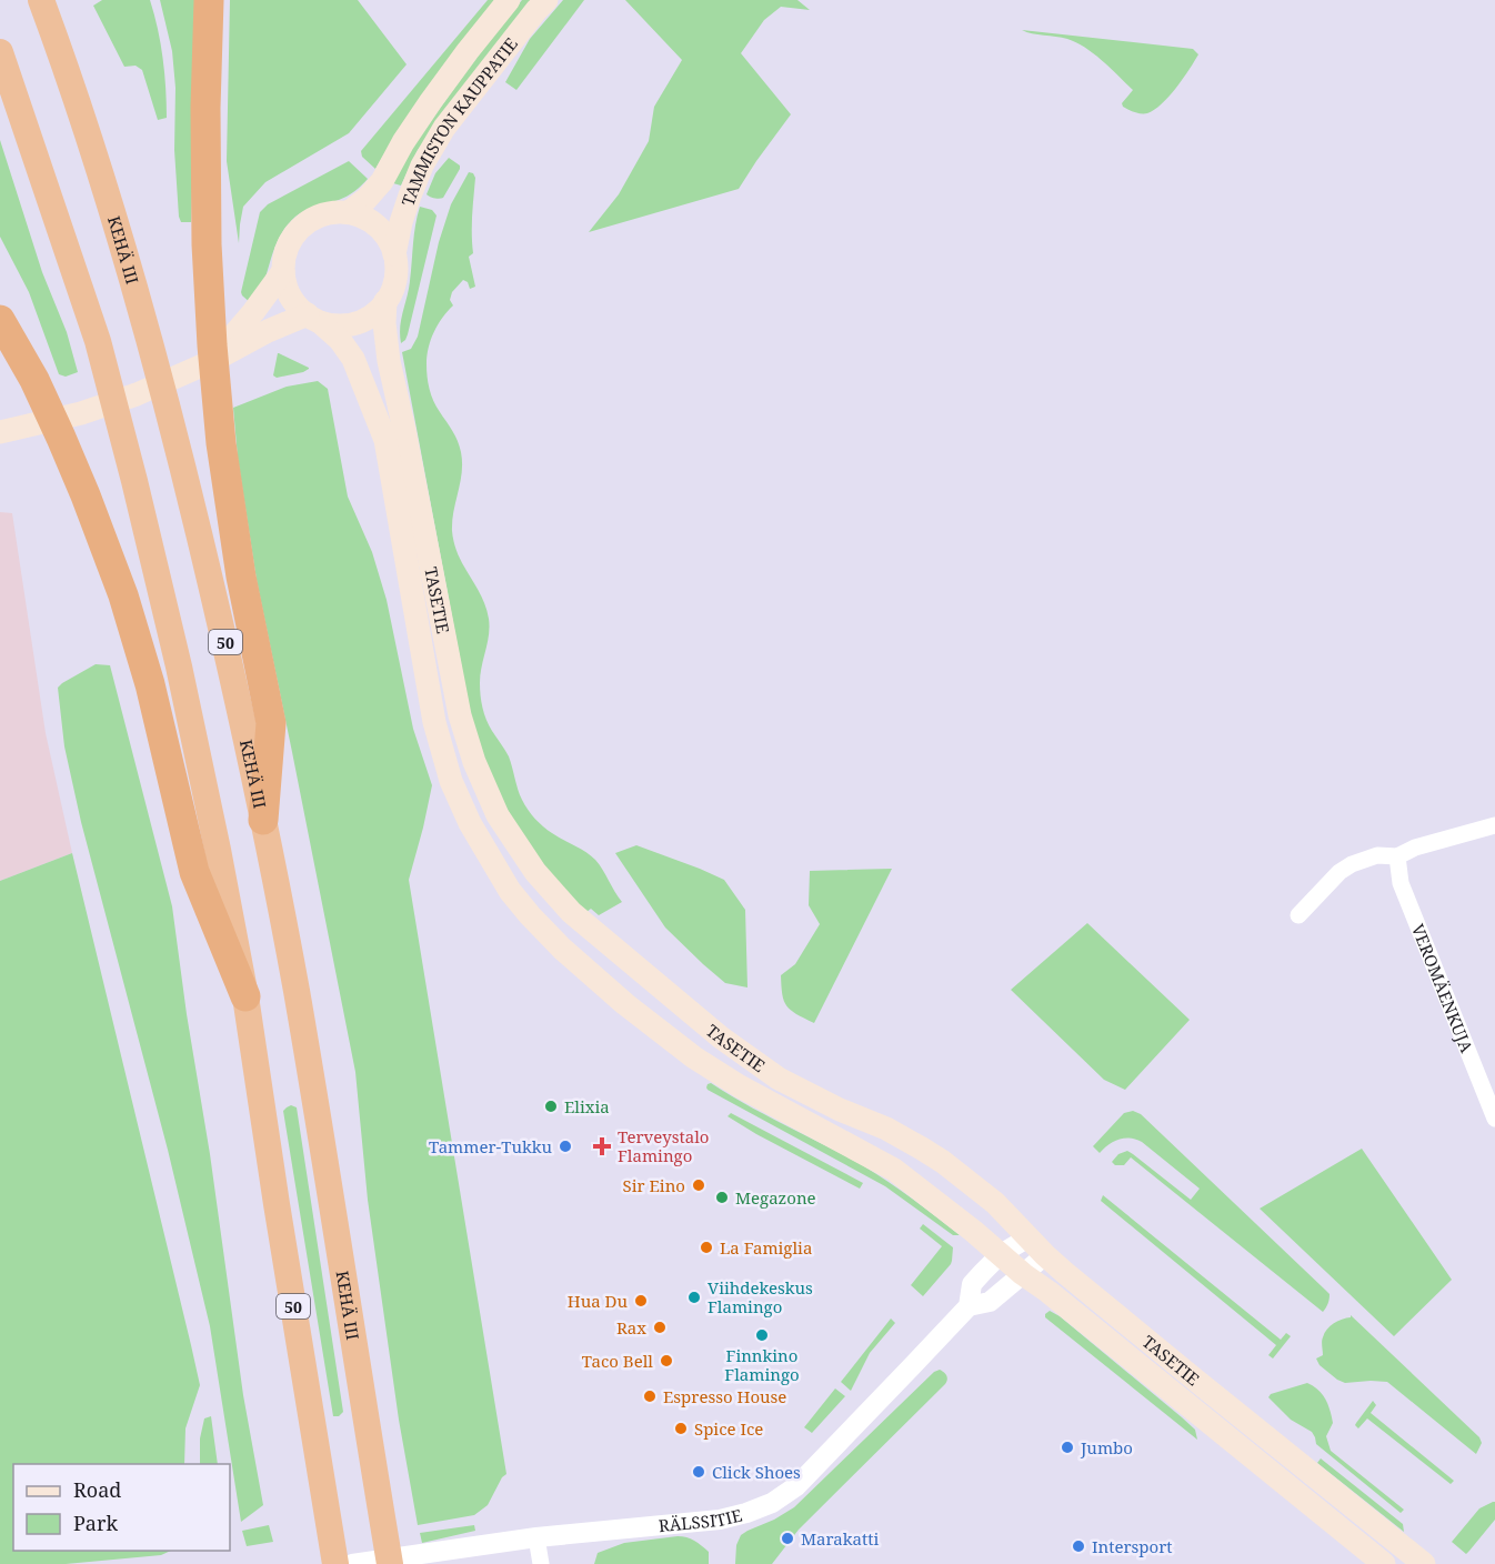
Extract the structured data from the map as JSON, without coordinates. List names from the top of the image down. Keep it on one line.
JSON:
{"streets":{"highway":["KEHÄ III","50"],"main road":["TAMMISTON KAUPPATIE","TASETIE"],"street":["VEROMÄENKUJA","RÄLSSITIE"]},"crossings":[["TAMMISTON KAUPPATIE","TASETIE"],["TASETIE","RÄLSSITIE"]],"places":{"other":["Elixia","Tammer-Tukku","Sir Eino","Megazone","La Famiglia","Viihdekeskus Flamingo","Hua Du","Rax","Finnkino Flamingo","Taco Bell","Espresso House","Spice Ice","Jumbo","Click Shoes","Marakatti","Intersport"],"health":["Terveystalo Flamingo"]},"legend":["Road","Park"]}
